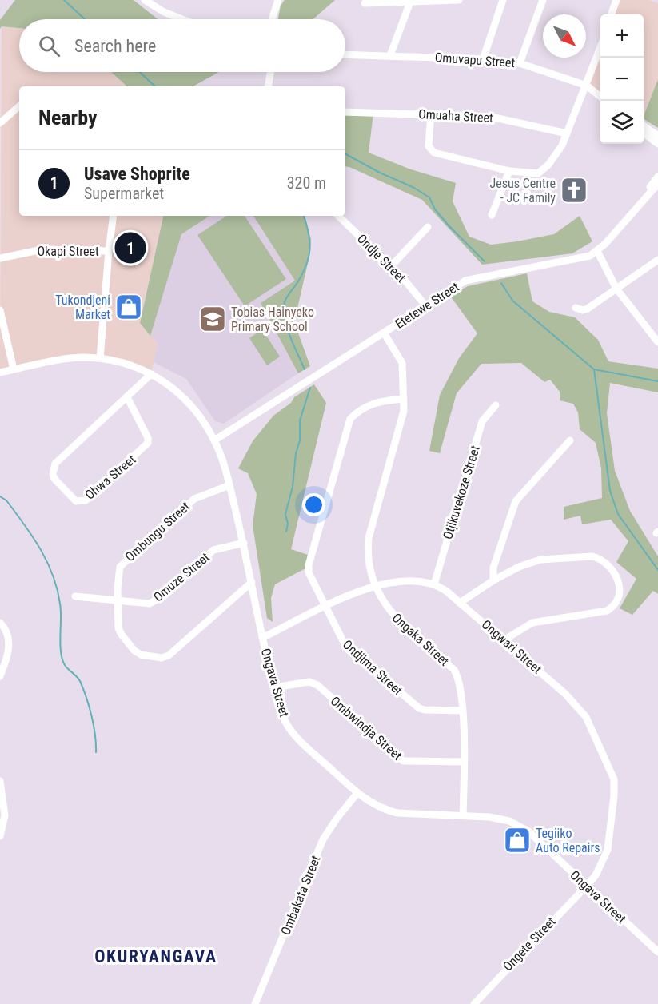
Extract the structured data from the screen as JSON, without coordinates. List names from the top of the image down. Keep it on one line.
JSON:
{"streets":{"street":["Omuvapu Street","Omuaha Street","Okapi Street","Ondje Street","Etetewe Street","Ohwa Street","Otjikuvekoze Street","Ombungu Street","Omuze Street","Ongaka Street","Ongwari Street","Ondjima Street","Ongava Street","Ombwindja Street","Ombakata Street","Ongete Street"]},"crossings":[["Ondje Street","Etetewe Street"],["Etetewe Street","Ongaka Street"],["Etetewe Street","Ongava Street"],["Ohwa Street","Ongava Street"],["Otjikuvekoze Street","Ongwari Street"],["Ombungu Street","Omuze Street"],["Ombungu Street","Ongava Street"],["Omuze Street","Ongava Street"],["Ongaka Street","Ondjima Street"],["Ongaka Street","Ongava Street"],["Ongaka Street","Ombwindja Street"],["Ongwari Street","Ongava Street"],["Ongwari Street","Ongete Street"],["Ongava Street","Ombwindja Street"],["Ongava Street","Ombakata Street"],["Ongava Street","Ongete Street"]],"districts":["OKURYANGAVA"],"places":{"church":["Jesus Centre - JC Family"],"shop":["Tukondjeni Market","Tegiiko Auto Repairs"],"school or university":["Tobias Hainyeko Primary School"]},"north":"bottom right","page":{"map_buttons":["+","−"],"search":"Search here","heading":"Nearby","list":[{"mark":"1","name":"Usave Shoprite","note":"Supermarket","value":"320 m"}],"pins":"1"}}
